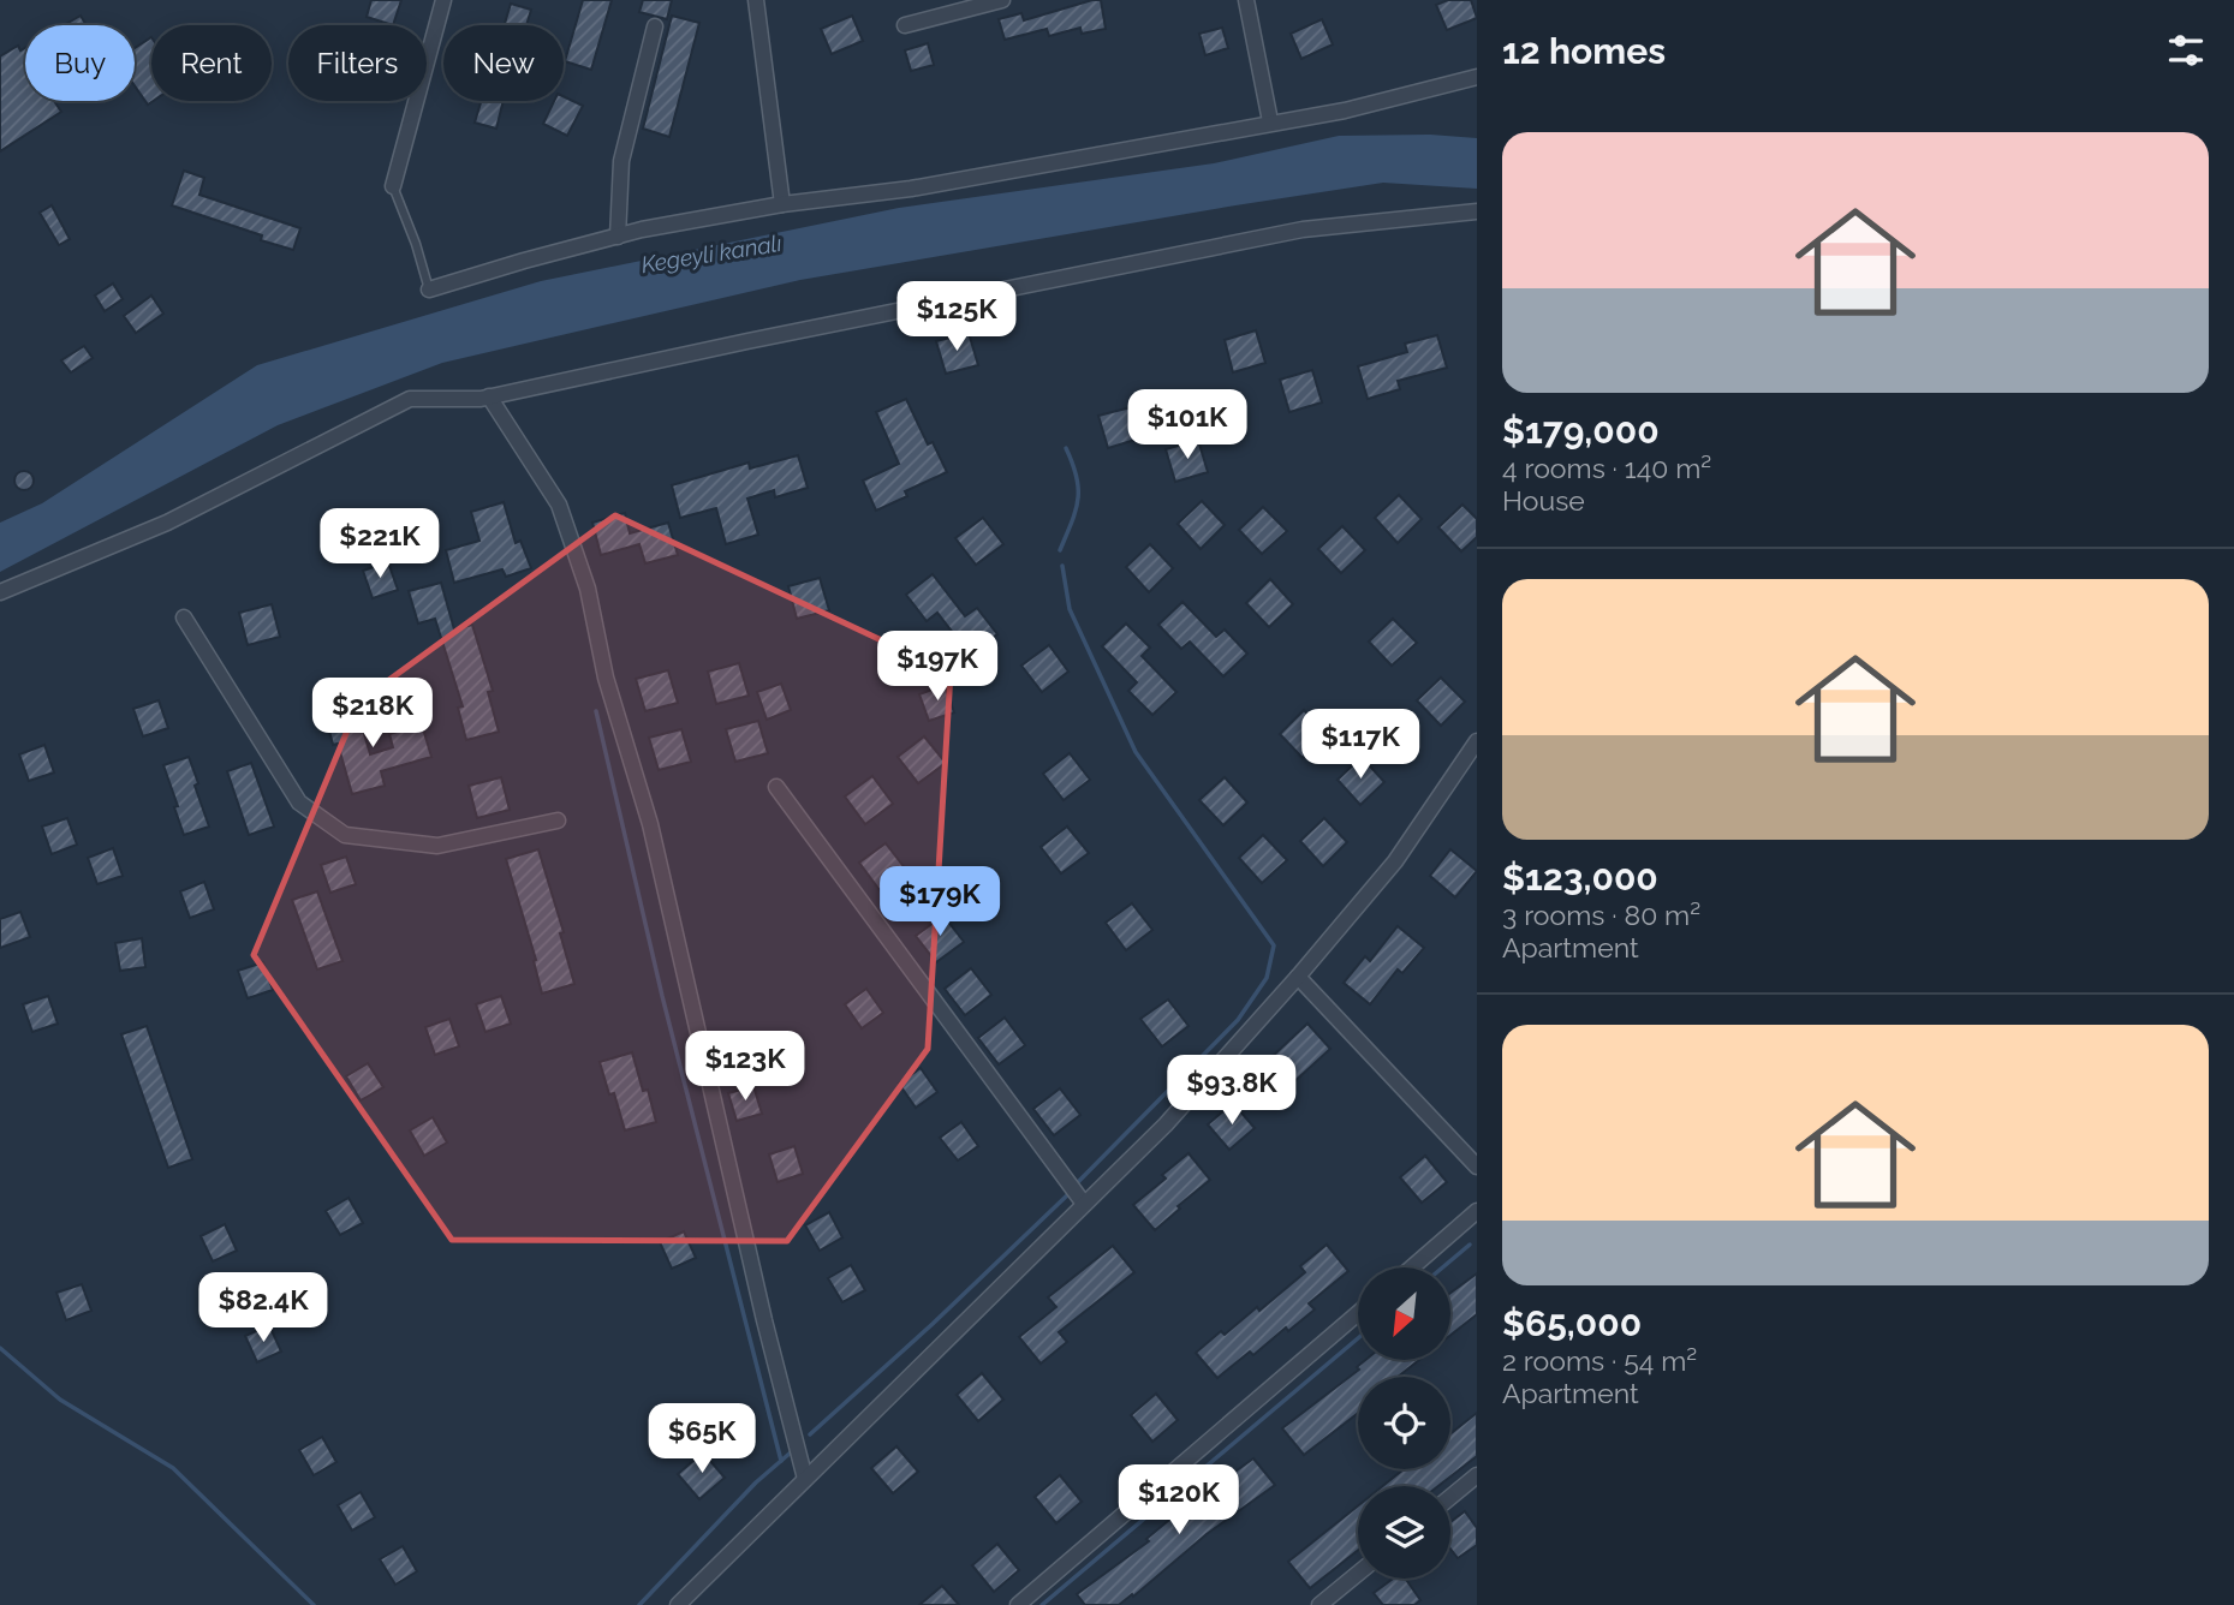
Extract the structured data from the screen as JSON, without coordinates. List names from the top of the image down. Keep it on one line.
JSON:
{"water":["Kegeyli kanalı"],"north":"bottom left","page":{"heading":"12 homes","chip":["Buy","Rent","Filters","New"],"list":[{"name":"$179,000","note":"4 rooms · 140 m² · House"},{"name":"$123,000","note":"3 rooms · 80 m² · Apartment"},{"name":"$65,000","note":"2 rooms · 54 m² · Apartment"}],"price":["$125K","$101K","$221K","$197K","$218K","$117K","$179K","$123K","$93.8K","$82.4K","$65K","$120K"]}}
